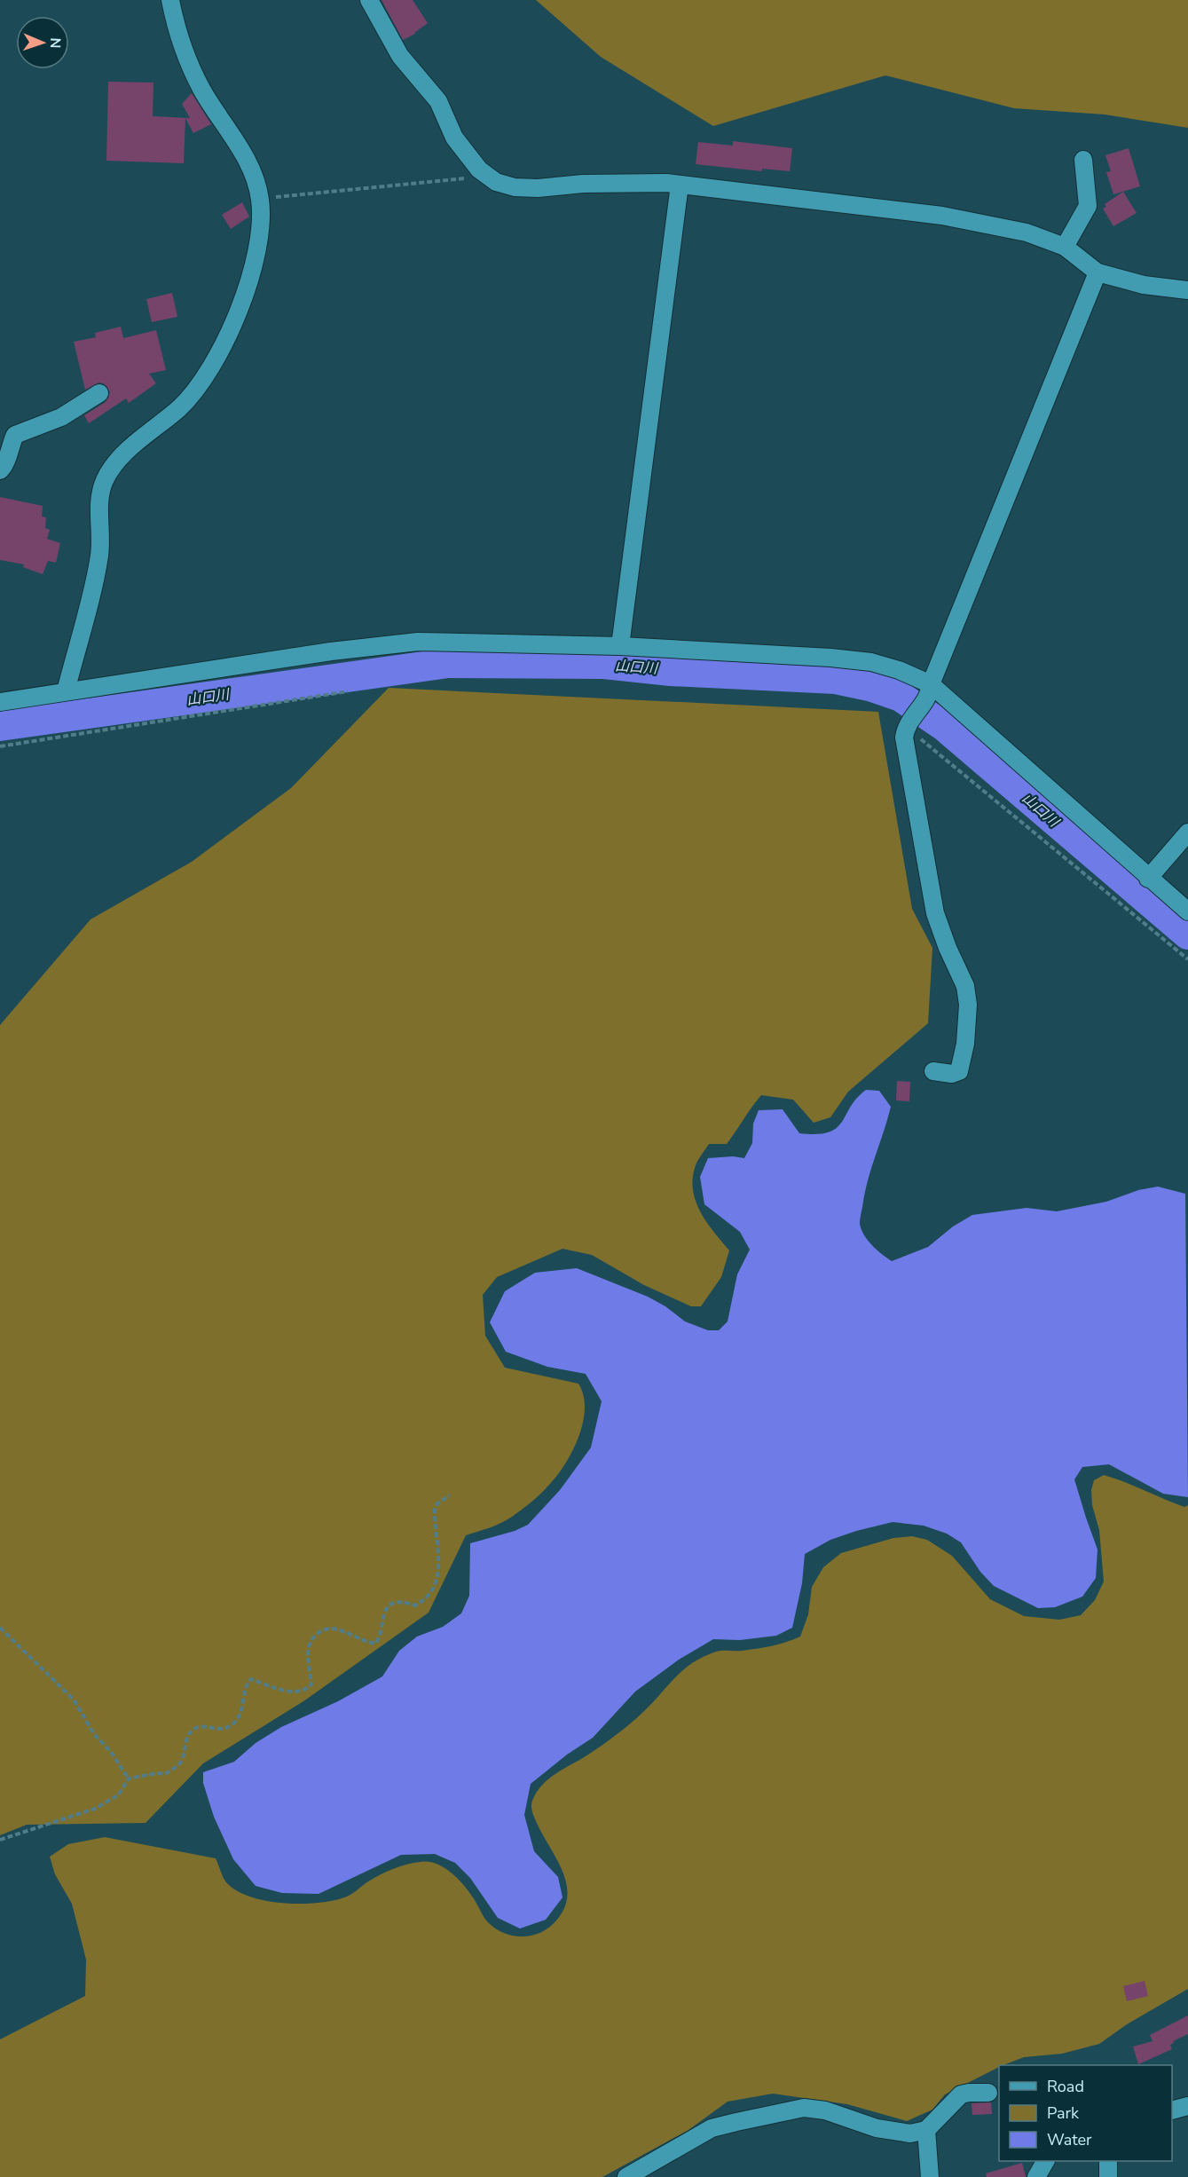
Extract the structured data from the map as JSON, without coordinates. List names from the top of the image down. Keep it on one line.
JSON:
{"water":["山口川"],"legend":["Road","Park","Water"],"north":"right"}
